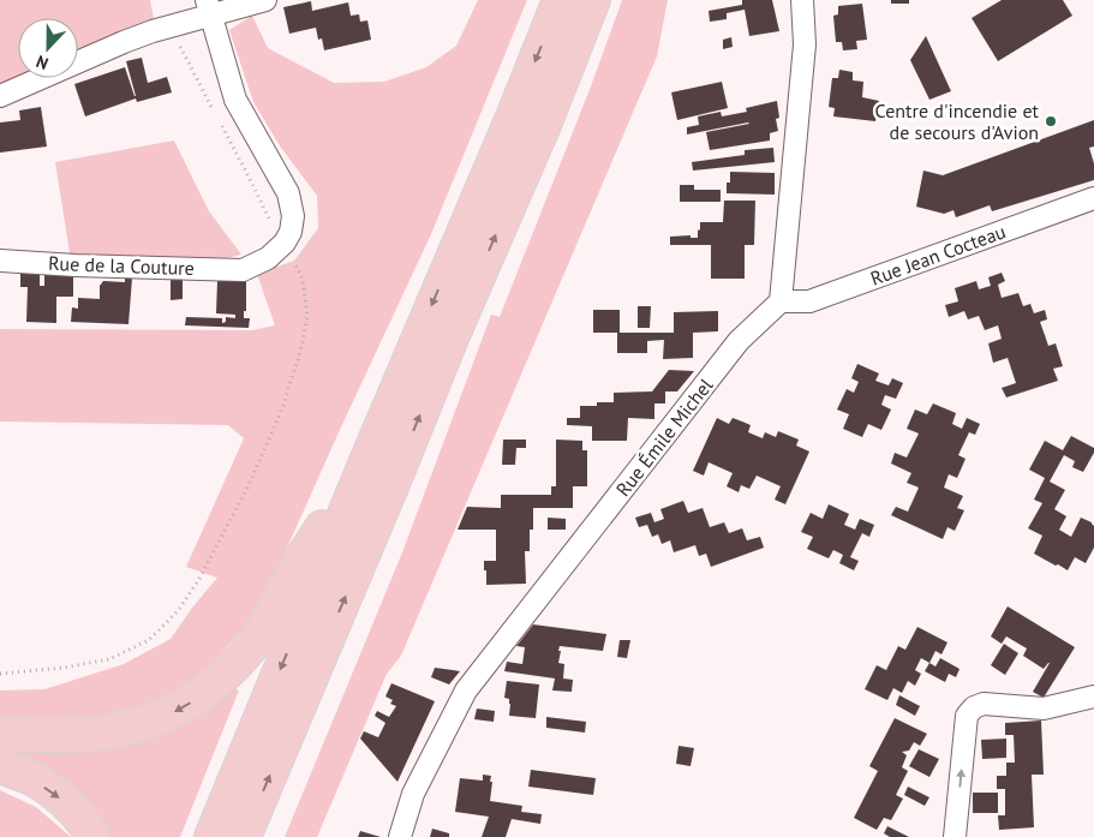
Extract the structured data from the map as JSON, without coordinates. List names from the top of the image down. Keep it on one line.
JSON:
{"streets":{"street":["Rue Jean Cocteau","Rue de la Couture","Rue Émile Michel"]},"crossings":[["Rue Jean Cocteau","Rue Émile Michel"]],"places":["Centre d'incendie et de secours d'Avion"],"north":"bottom"}
